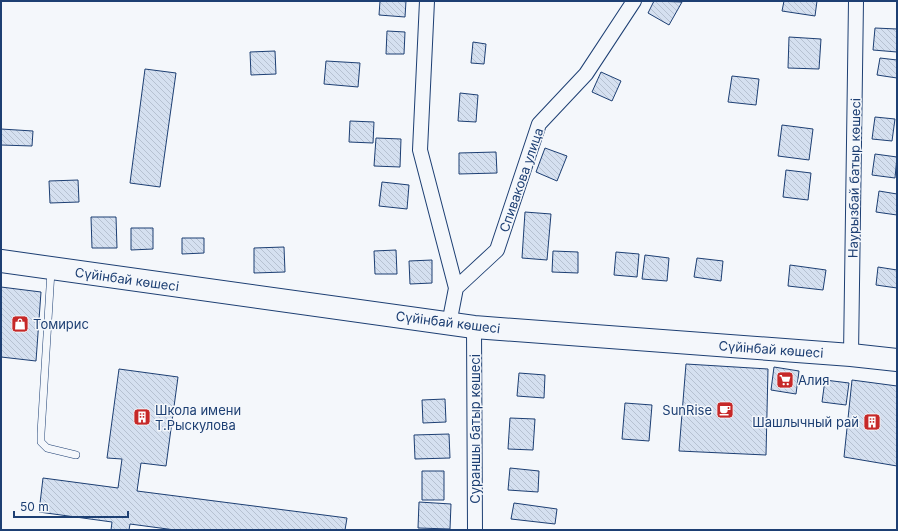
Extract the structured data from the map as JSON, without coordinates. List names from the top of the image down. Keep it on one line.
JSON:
{"streets":{"main road":["Сүйінбай көшесі"],"street":["Наурызбай батыр көшесі","Спивакова улица","Сураншы батыр көшесі"]},"crossings":[["Наурызбай батыр көшесі","Сүйінбай көшесі"],["Сүйінбай көшесі","Сураншы батыр көшесі"]],"places":{"shop":["Томирис"],"supermarket":["Алия"],"cafe":["SunRise"],"building":["Школа имени Т.Рыскулова","Шашлычный рай"]},"scale_bar":"50 m"}
